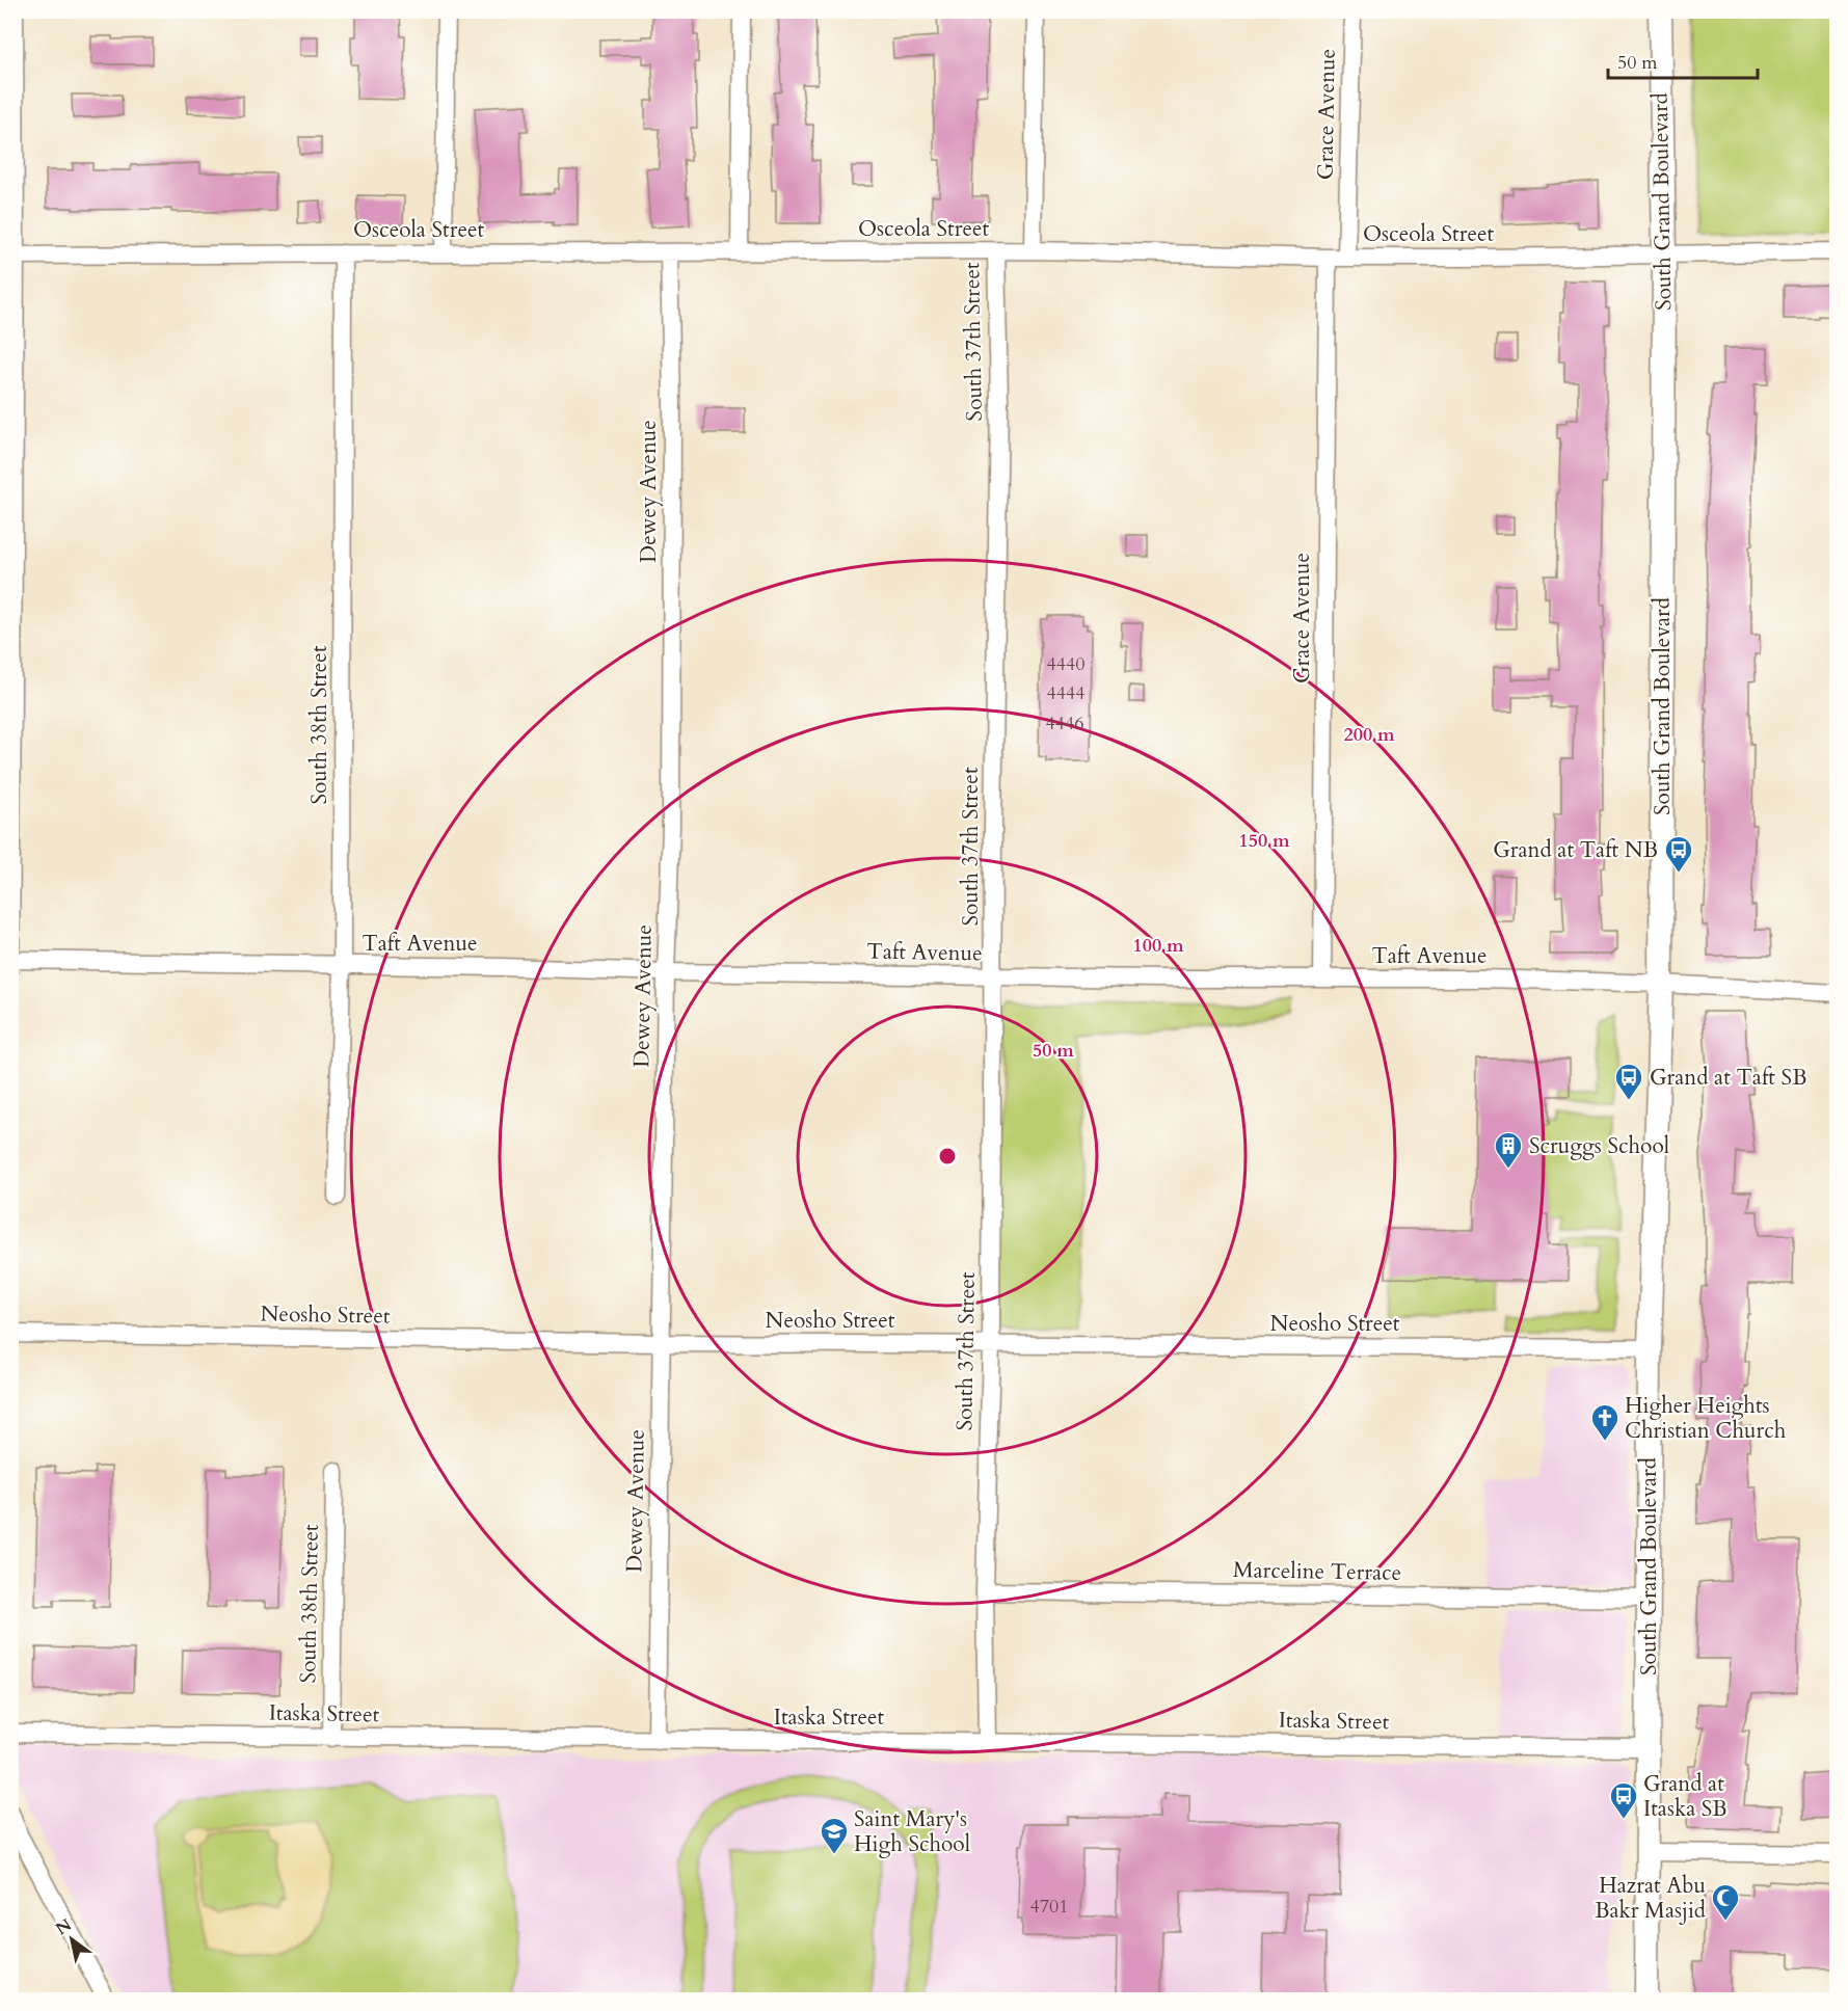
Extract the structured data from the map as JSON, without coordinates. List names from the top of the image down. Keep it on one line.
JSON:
{"streets":{"main road":["South Grand Boulevard"],"street":["Grace Avenue","Osceola Street","South 37th Street","Dewey Avenue","South 38th Street","Taft Avenue","Neosho Street","Marceline Terrace","Itaska Street"]},"crossings":[["Grace Avenue","Osceola Street"],["Grace Avenue","Taft Avenue"],["South Grand Boulevard","Osceola Street"],["South Grand Boulevard","Taft Avenue"],["South Grand Boulevard","Neosho Street"],["South Grand Boulevard","Marceline Terrace"],["South Grand Boulevard","Itaska Street"],["Osceola Street","South 37th Street"],["Osceola Street","Dewey Avenue"],["Osceola Street","South 38th Street"],["South 37th Street","Taft Avenue"],["South 37th Street","Neosho Street"],["South 37th Street","Marceline Terrace"],["South 37th Street","Itaska Street"],["Dewey Avenue","Taft Avenue"],["Dewey Avenue","Neosho Street"],["Dewey Avenue","Itaska Street"],["South 38th Street","Taft Avenue"],["South 38th Street","Itaska Street"]],"places":{"bus stop":["Grand at Taft NB","Grand at Taft SB","Grand at Itaska SB"],"building":["Scruggs School"],"church":["Higher Heights Christian Church"],"school or university":["Saint Mary's High School"],"mosque":["Hazrat Abu Bakr Masjid"]},"house_numbers":["4440","4444","4446","4701"],"scale_bar":"50 m","north":"top left","rings":["200 m","150 m","100 m","50 m"]}
